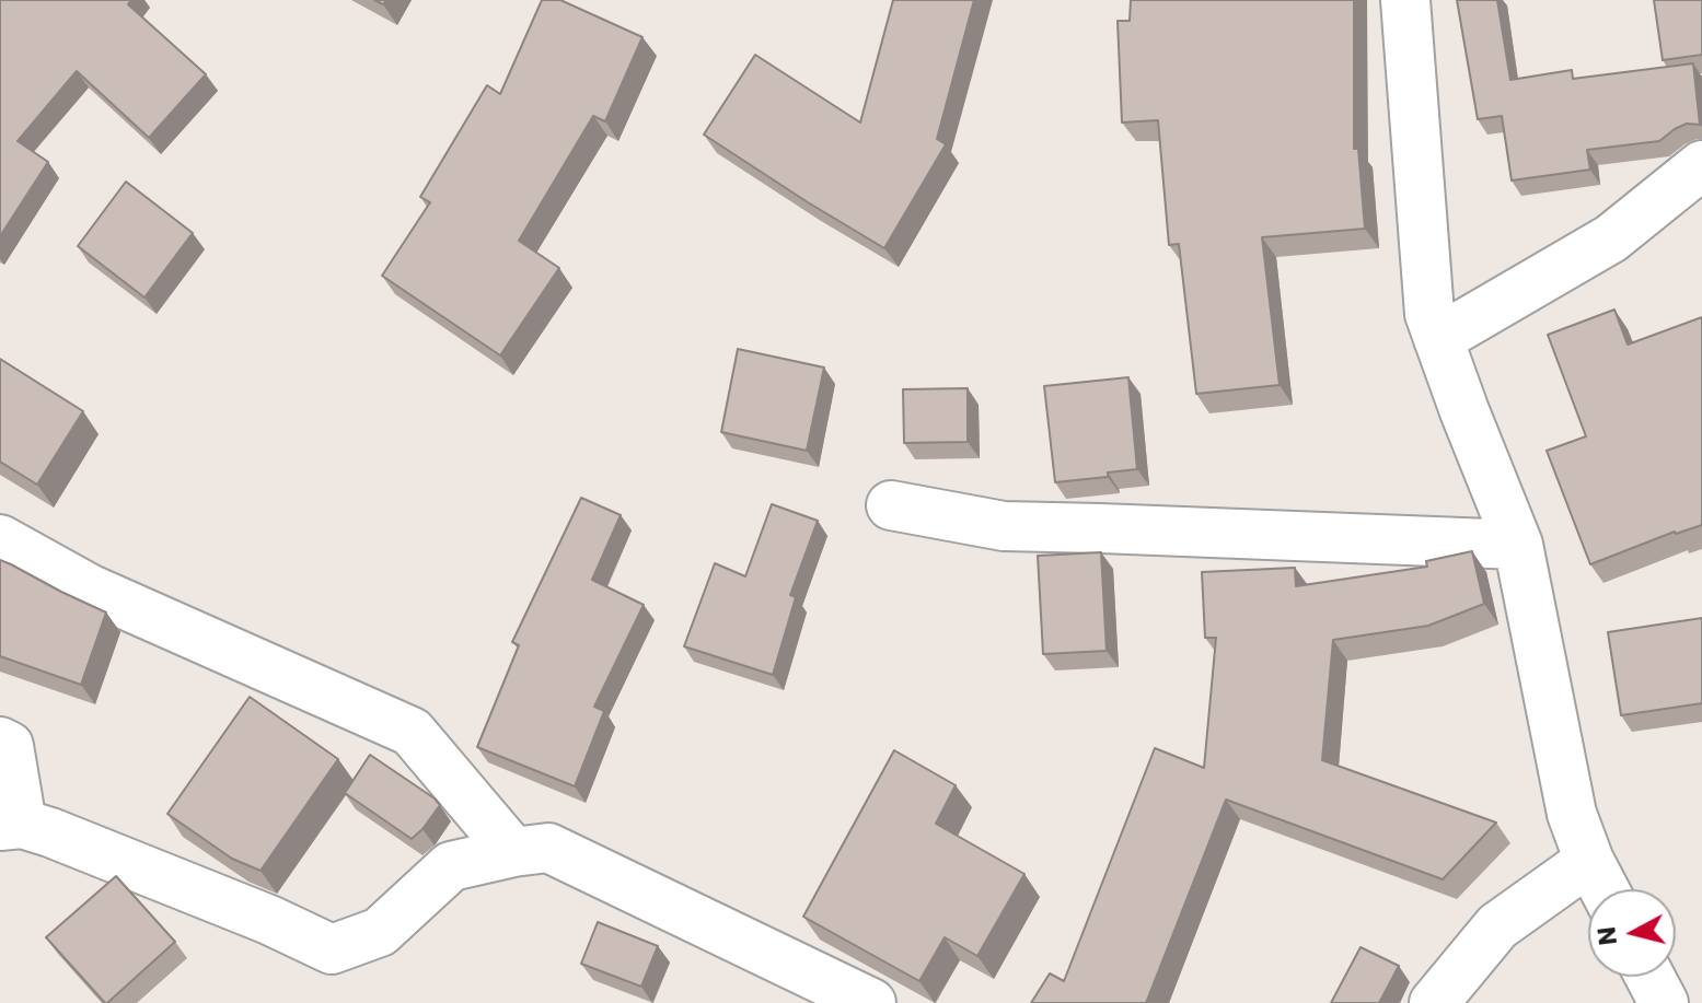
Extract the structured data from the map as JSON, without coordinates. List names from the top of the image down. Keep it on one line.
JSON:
{"north":"left"}
